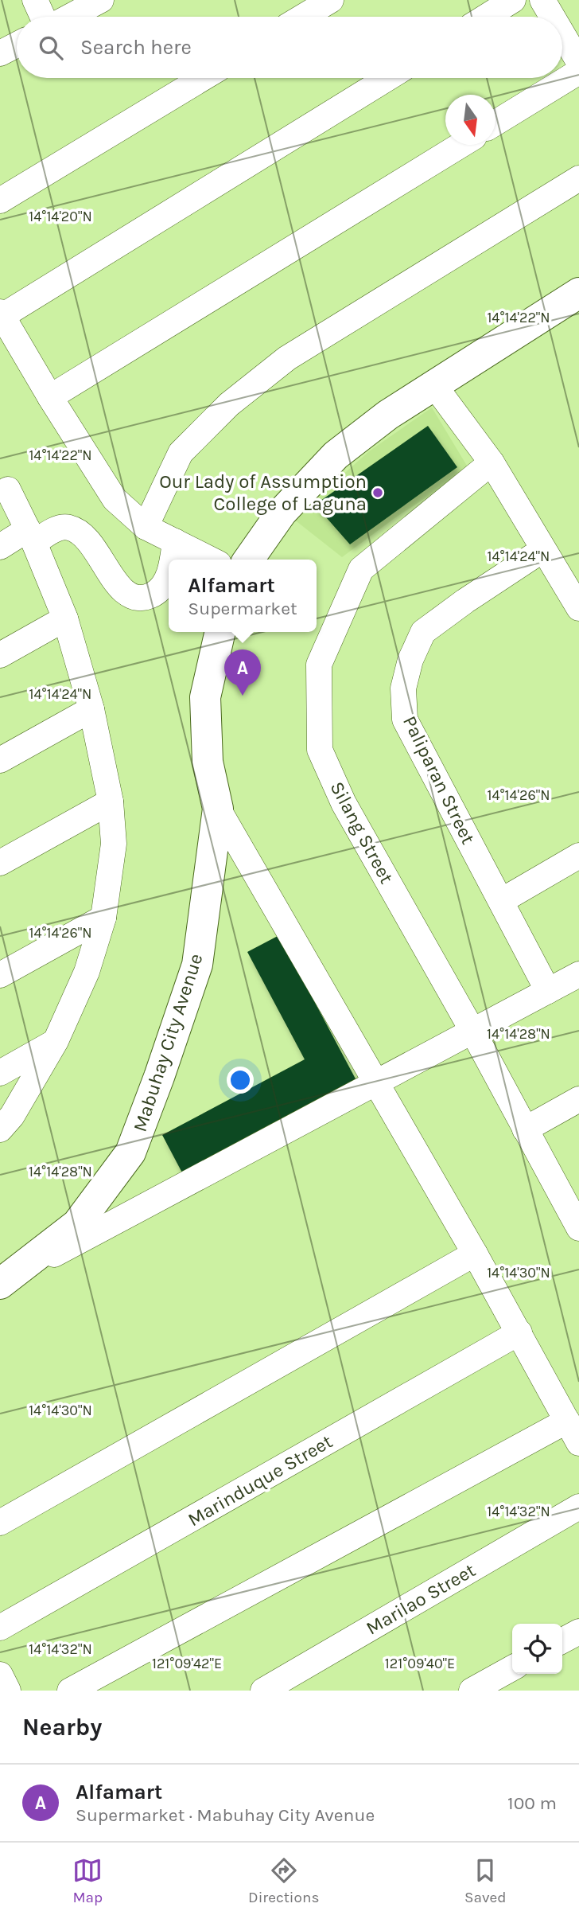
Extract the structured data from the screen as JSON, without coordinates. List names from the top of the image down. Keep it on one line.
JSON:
{"streets":{"street":["Paliparan Street","Silang Street","Mabuhay City Avenue","Marinduque Street","Marilao Street"]},"crossings":[["Paliparan Street","Mabuhay City Avenue"],["Silang Street","Mabuhay City Avenue"]],"places":["Our Lady of Assumption College of Laguna"],"north":"bottom","page":{"search":"Search here","popup":["Alfamart","Supermarket"],"pins":"A","heading":"Nearby","list":[{"mark":"A","name":"Alfamart","note":"Supermarket · Mabuhay City Avenue","value":"100 m"}],"nav":["Map","Directions","Saved"]},"coordinates":["14°14'20\"N","14°14'22\"N","14°14'24\"N","14°14'26\"N","14°14'28\"N","14°14'30\"N","14°14'32\"N","121°09'42\"E","121°09'40\"E"]}
